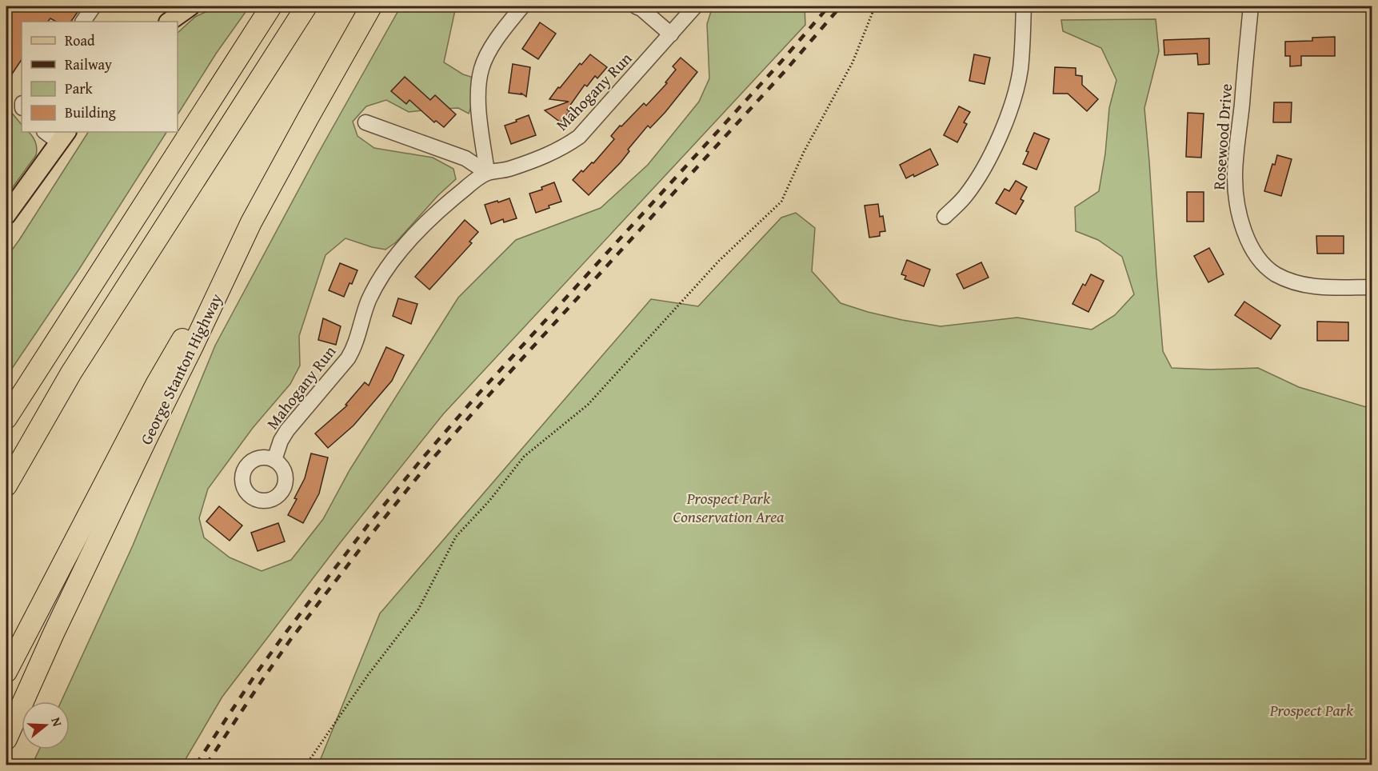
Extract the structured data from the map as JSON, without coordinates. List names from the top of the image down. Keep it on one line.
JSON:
{"streets":{"highway":["George Stanton Highway"],"street":["Mahogany Run","Rosewood Drive"]},"parks":["Prospect Park Conservation Area","Prospect Park"],"legend":["Road","Railway","Park","Building"],"north":"right"}
